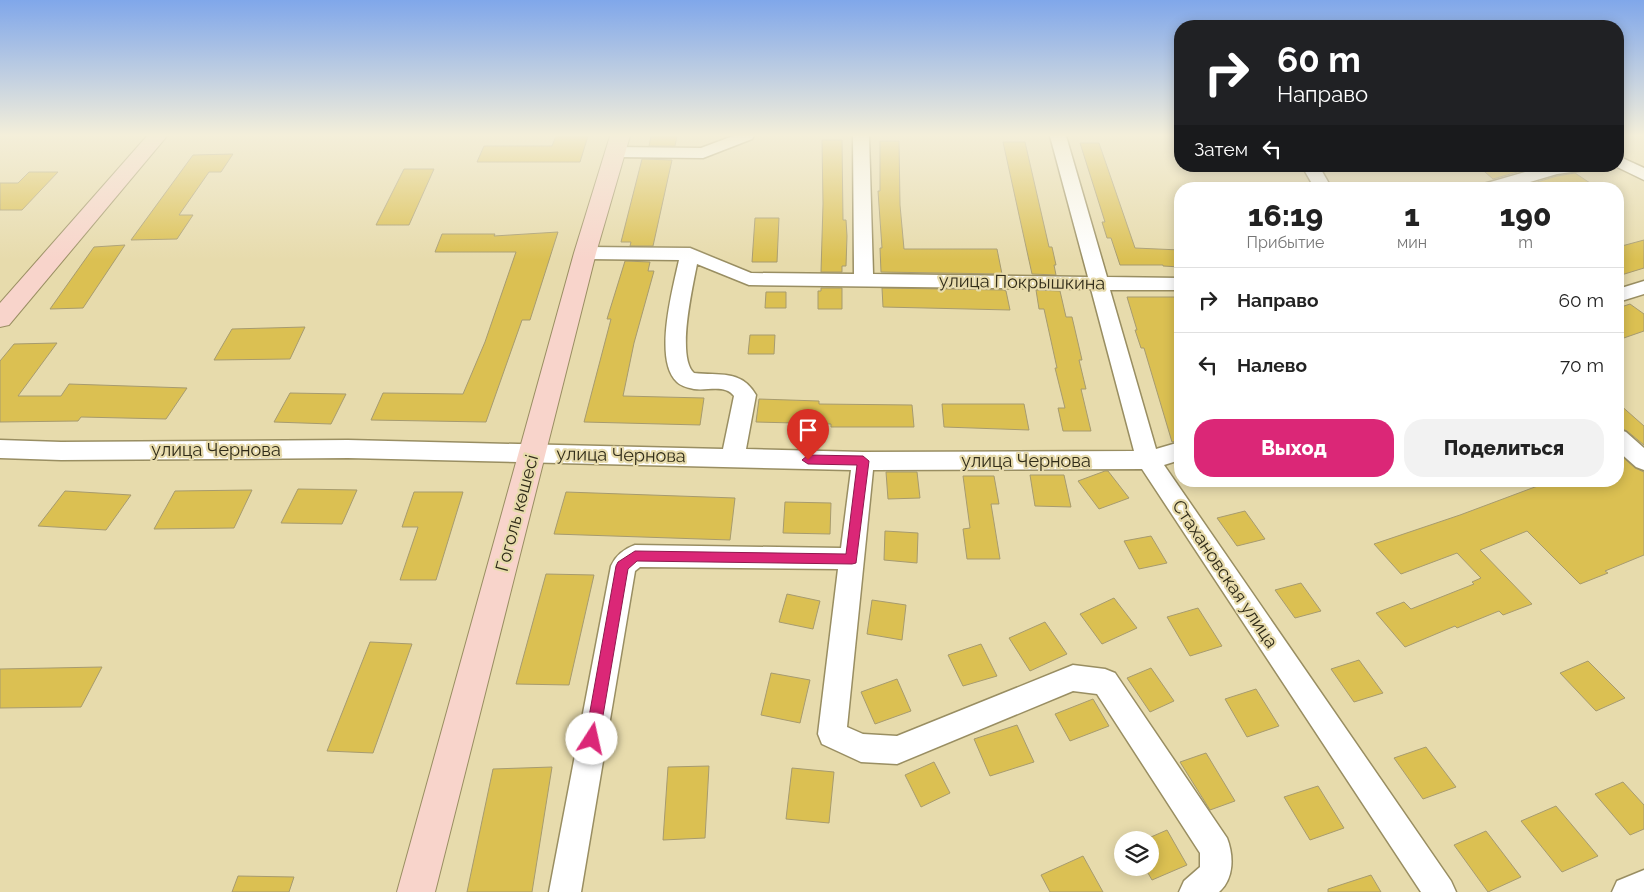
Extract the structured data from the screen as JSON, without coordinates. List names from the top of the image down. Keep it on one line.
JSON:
{"streets":{"main road":["Гоголь көшесі"],"street":["улица Покрышкина","улица Чернова","Стахановская улица"]},"crossings":[["улица Покрышкина","Гоголь көшесі"],["улица Покрышкина","Стахановская улица"],["улица Чернова","Гоголь көшесі"],["улица Чернова","Стахановская улица"]],"page":{"turn":["60 m","Направо"],"then":"Затем","eta":["16:19","Прибытие","1","мин","190","m"],"list":[{"name":"Направо","value":"60 m"},{"name":"Налево","value":"70 m"}],"buttons":["Выход","Поделиться"]}}
